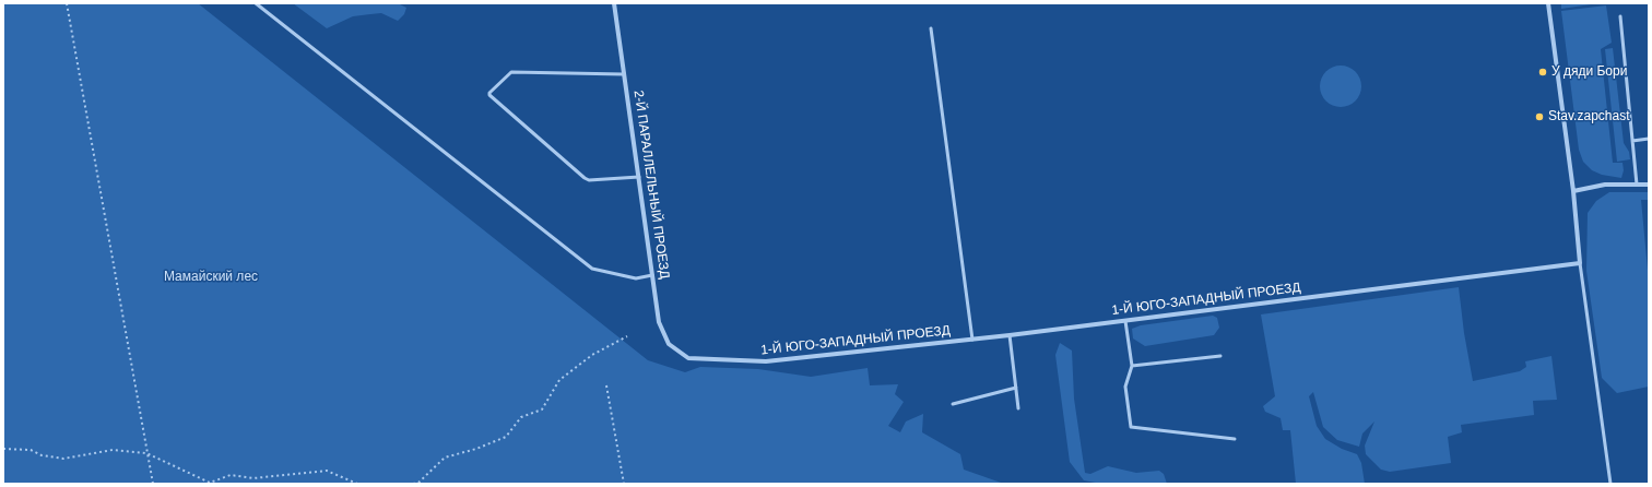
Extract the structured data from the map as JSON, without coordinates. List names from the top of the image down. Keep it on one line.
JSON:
{"streets":{"street":["2-Й ПАРАЛЛЕЛЬНЫЙ ПРОЕЗД","1-Й ЮГО-ЗАПАДНЫЙ ПРОЕЗД"]},"crossings":[["2-Й ПАРАЛЛЕЛЬНЫЙ ПРОЕЗД","1-Й ЮГО-ЗАПАДНЫЙ ПРОЕЗД"]],"parks":["Мамайский лес"],"places":["У дяди Бори","Stav.zapchast"]}
